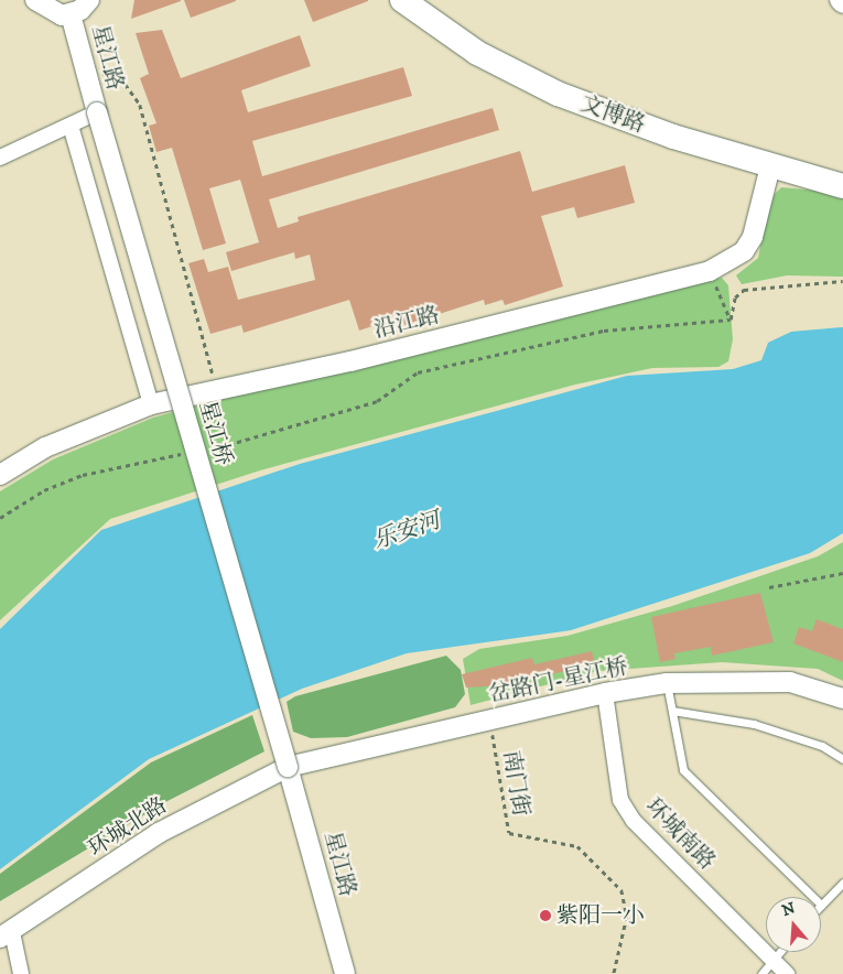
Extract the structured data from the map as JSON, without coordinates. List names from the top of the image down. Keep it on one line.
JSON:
{"streets":{"main road":["文博路"],"street":["星江路","沿江路","星江桥","岔路门-星江桥","环城北路","环城南路"],"path":["南门街"]},"crossings":[["星江路","星江桥"],["星江路","岔路门-星江桥"],["星江路","环城北路"],["文博路","沿江路"],["星江桥","岔路门-星江桥"],["星江桥","环城北路"],["岔路门-星江桥","南门街"],["岔路门-星江桥","环城北路"],["岔路门-星江桥","环城南路"]],"water":["乐安河"],"places":["紫阳一小"],"north":"top"}
